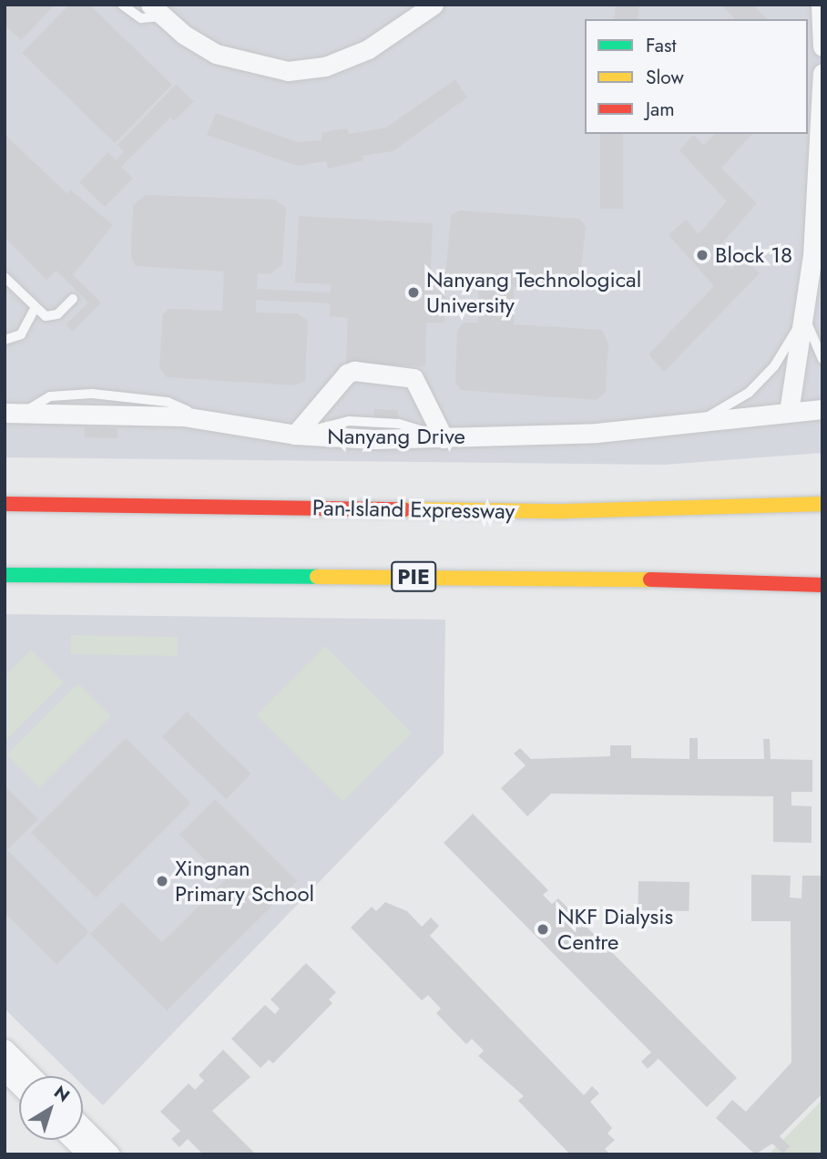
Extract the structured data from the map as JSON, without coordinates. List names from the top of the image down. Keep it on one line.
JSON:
{"streets":{"highway":["Pan-Island Expressway","PIE"],"street":["Nanyang Drive"]},"places":["Block 18","Nanyang Technological University","Xingnan Primary School","NKF Dialysis Centre"],"legend":["Fast","Slow","Jam"],"north":"top right"}
